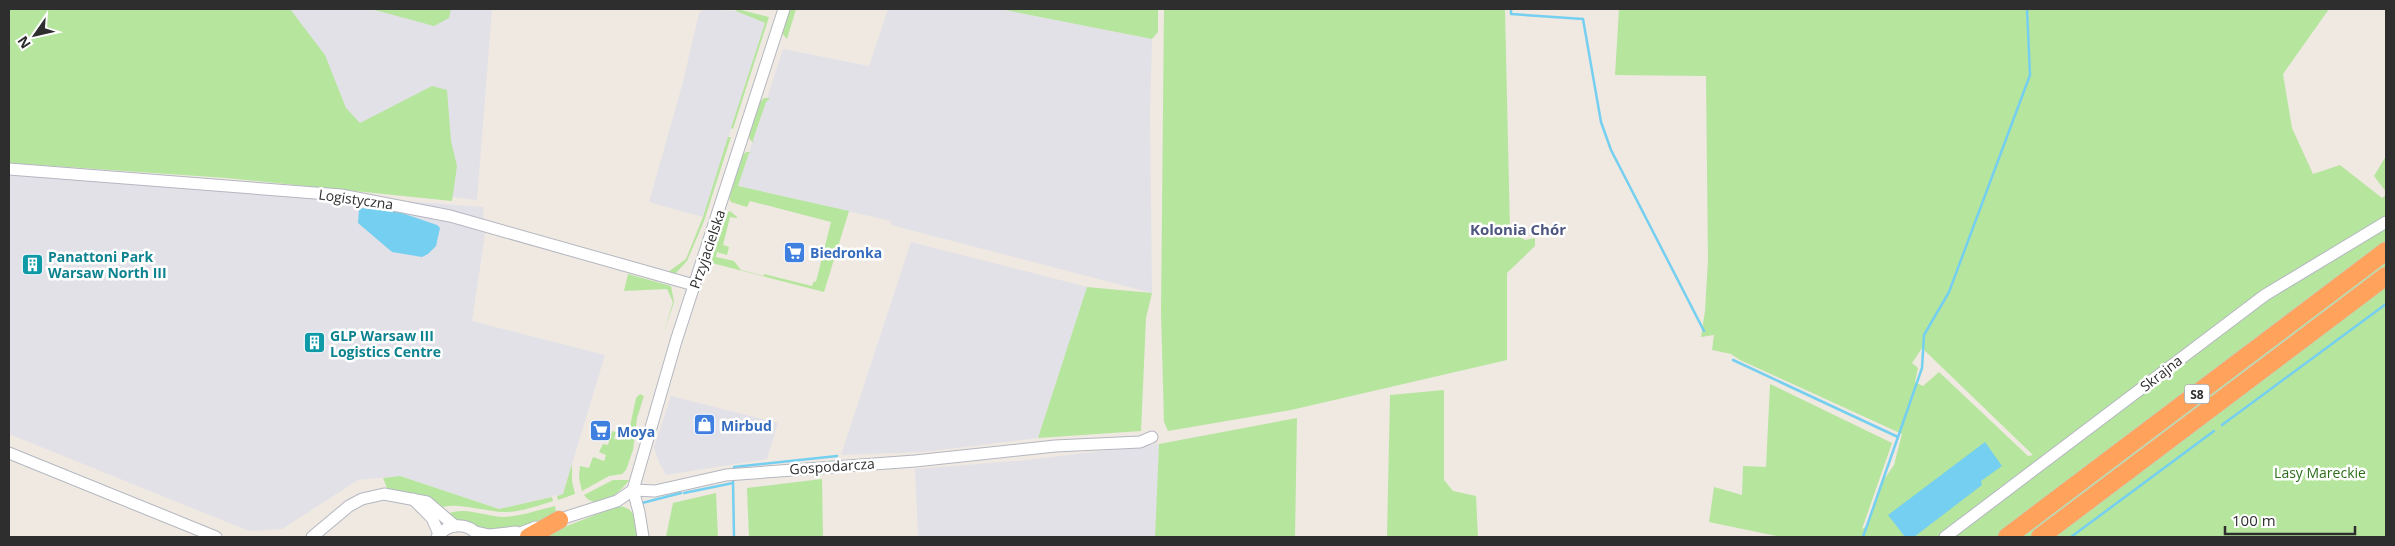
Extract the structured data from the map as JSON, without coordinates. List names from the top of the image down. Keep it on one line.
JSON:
{"streets":{"highway":["S8"],"street":["Logistyczna","Przyjacielska","Skrajna","Gospodarcza"]},"crossings":[["Logistyczna","Przyjacielska"],["Przyjacielska","Gospodarcza"]],"districts":["Kolonia Chór"],"parks":["Lasy Mareckie"],"places":{"supermarket":["Biedronka","Moya"],"building":["Panattoni Park Warsaw North III","GLP Warsaw III Logistics Centre"],"shop":["Mirbud"]},"scale_bar":"100 m","north":"bottom left"}
